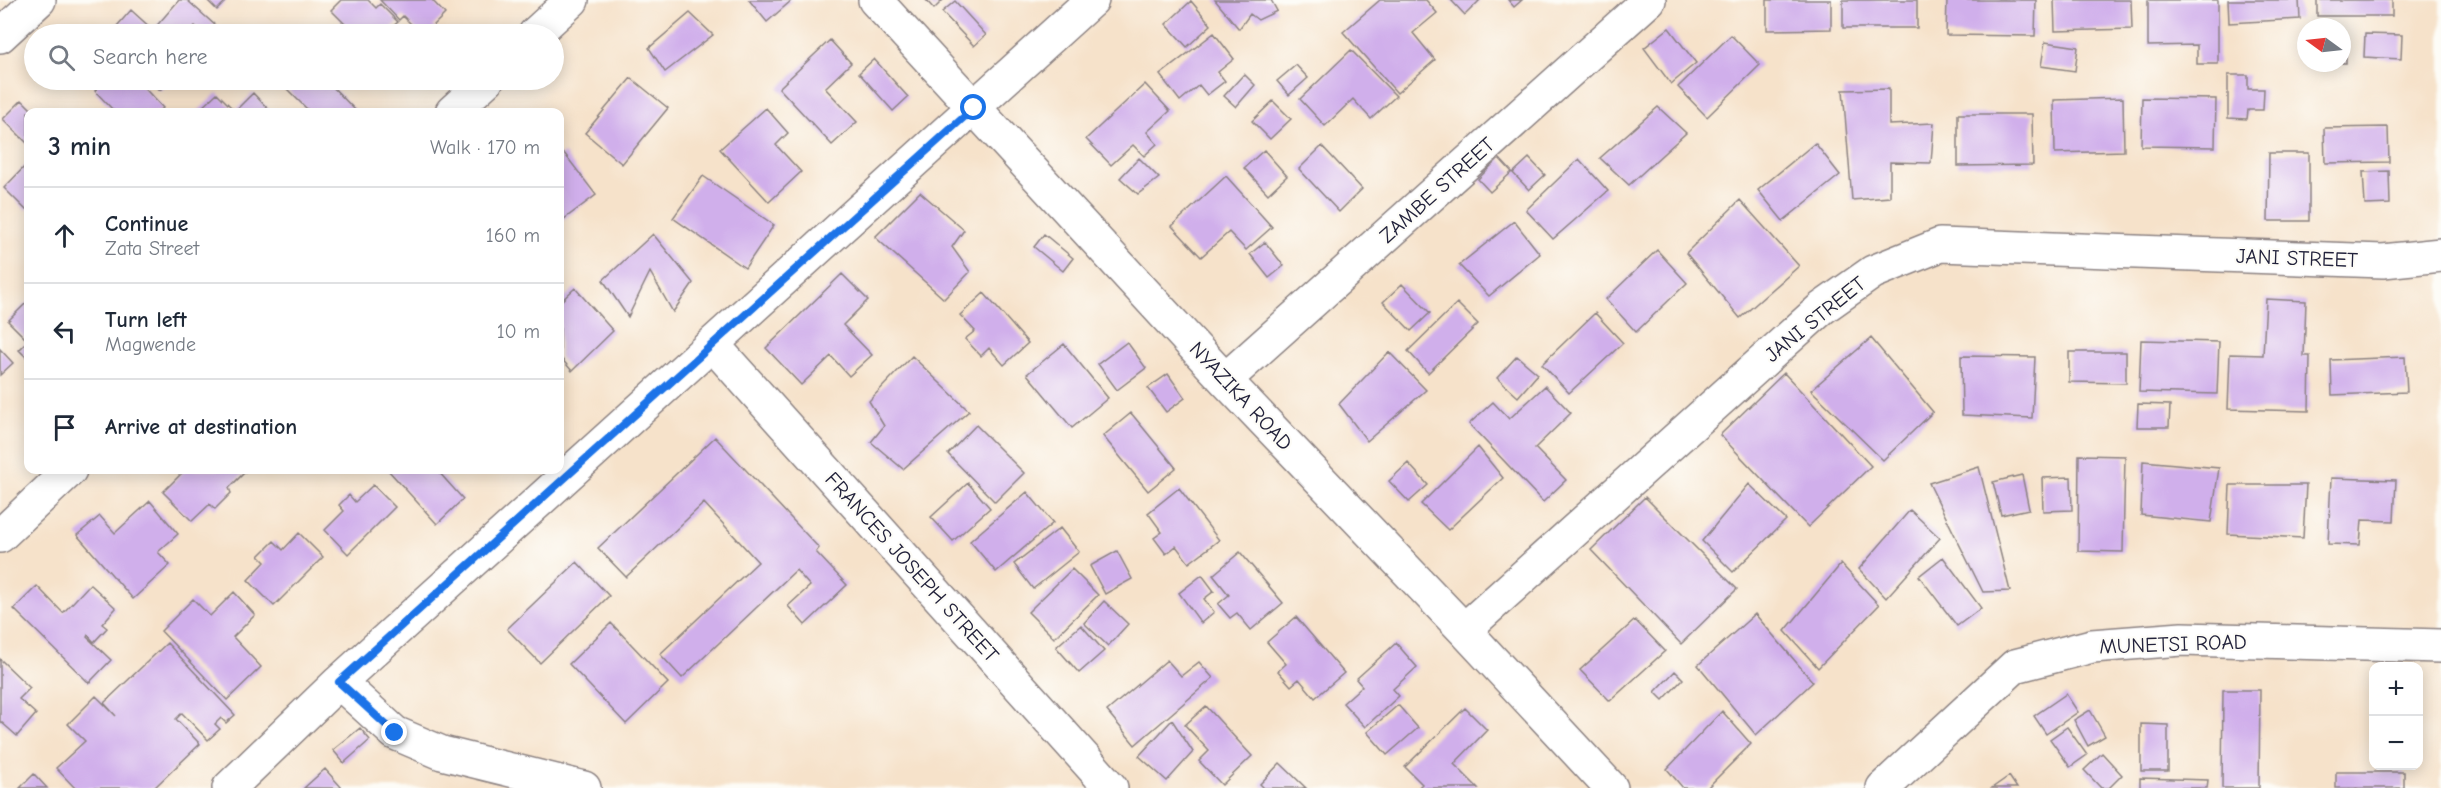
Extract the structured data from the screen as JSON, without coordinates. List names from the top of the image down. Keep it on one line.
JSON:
{"streets":{"street":["ZAMBE STREET","JANI STREET","NYAZIKA ROAD","FRANCES JOSEPH STREET","MUNETSI ROAD"]},"crossings":[["ZAMBE STREET","NYAZIKA ROAD"],["JANI STREET","NYAZIKA ROAD"]],"north":"left","page":{"search":"Search here","heading":["3 min","Walk · 170 m"],"list":[["Continue","Zata Street","160 m"],["Turn left","Magwende","10 m"],"Arrive at destination"],"map_buttons":["+","−"]}}
